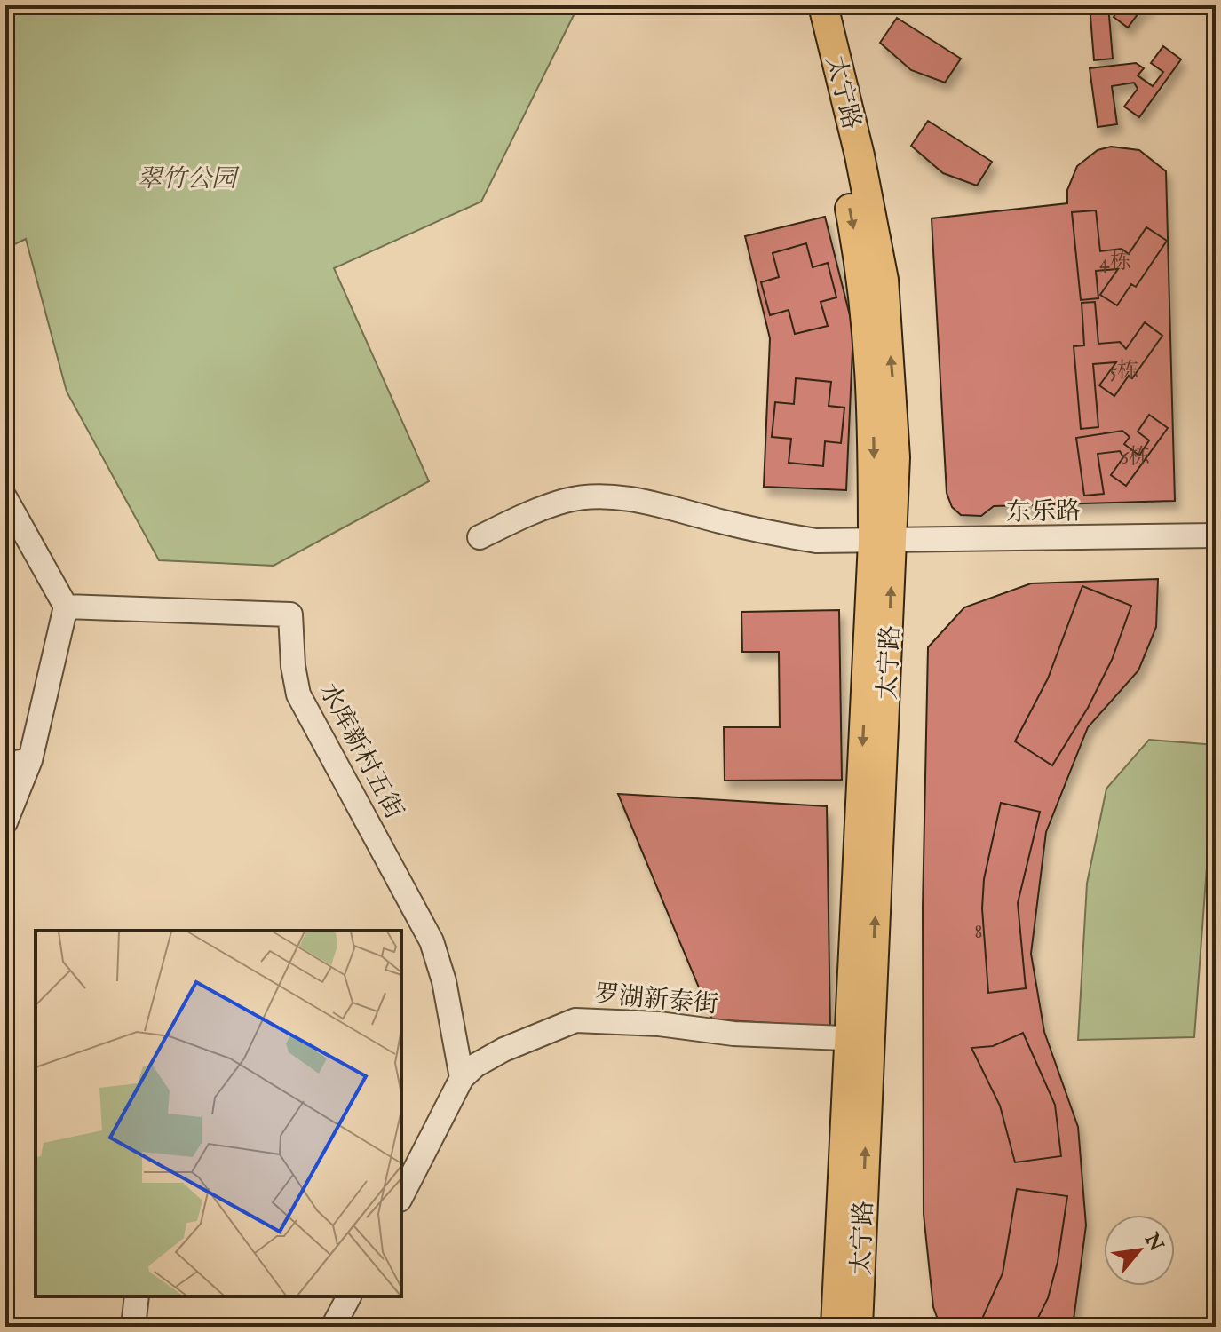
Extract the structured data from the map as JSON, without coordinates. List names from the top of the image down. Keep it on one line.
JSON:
{"streets":{"main road":["太宁路"],"street":["东乐路","水库新村五街","罗湖新泰街"]},"crossings":[["太宁路","东乐路"],["太宁路","罗湖新泰街"],["水库新村五街","罗湖新泰街"]],"parks":["翠竹公园"],"house_numbers":["4栋","5栋","6栋","8"],"north":"top right"}
